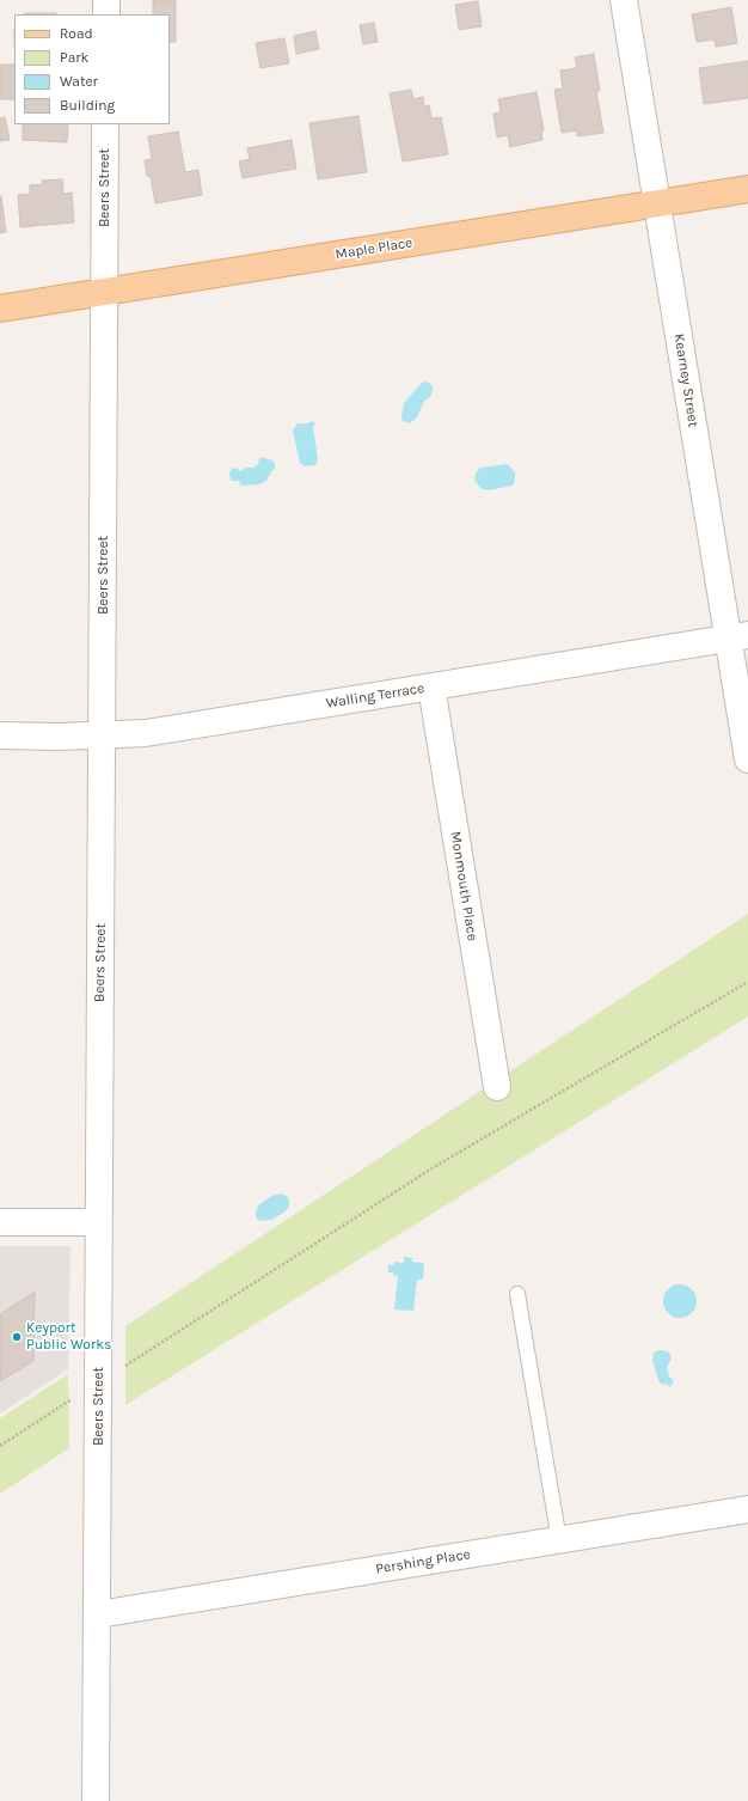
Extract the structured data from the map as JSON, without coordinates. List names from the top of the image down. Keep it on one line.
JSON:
{"streets":{"main road":["Maple Place"],"street":["Beers Street","Kearney Street","Walling Terrace","Monmouth Place","Pershing Place"]},"crossings":[["Beers Street","Maple Place"],["Beers Street","Walling Terrace"],["Beers Street","Pershing Place"],["Maple Place","Kearney Street"],["Kearney Street","Walling Terrace"],["Walling Terrace","Monmouth Place"]],"places":["Keyport Public Works"],"legend":["Road","Park","Water","Building"]}
